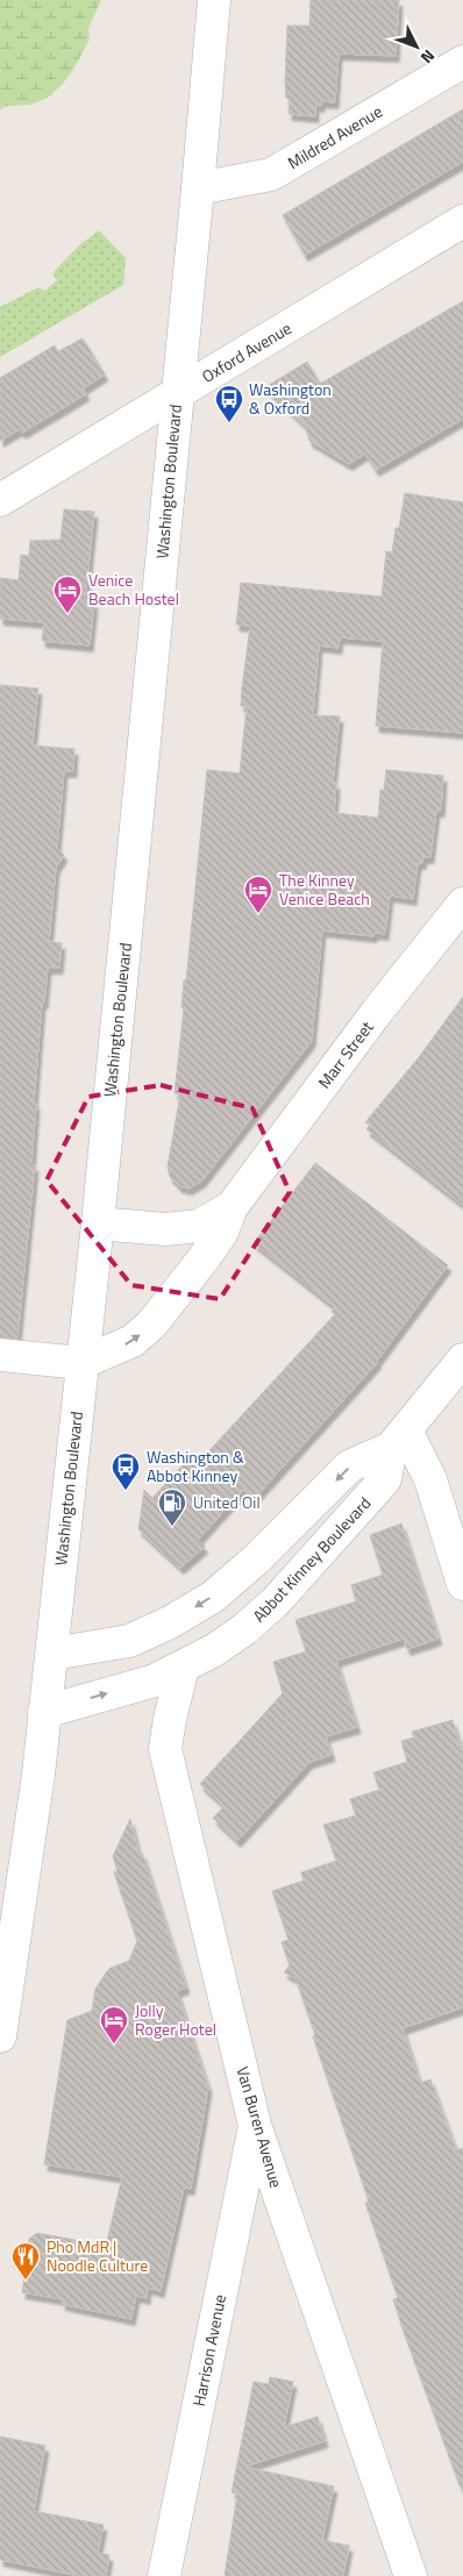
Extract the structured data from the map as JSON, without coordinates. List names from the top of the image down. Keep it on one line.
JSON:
{"streets":{"street":["Mildred Avenue","Oxford Avenue","Washington Boulevard","Marr Street","Abbot Kinney Boulevard","Van Buren Avenue","Harrison Avenue"]},"crossings":[["Mildred Avenue","Washington Boulevard"],["Oxford Avenue","Washington Boulevard"],["Washington Boulevard","Marr Street"],["Washington Boulevard","Abbot Kinney Boulevard"],["Abbot Kinney Boulevard","Van Buren Avenue"],["Van Buren Avenue","Harrison Avenue"]],"places":{"bus stop":["Washington & Oxford","Washington & Abbot Kinney"],"hotel":["Venice Beach Hostel","The Kinney Venice Beach","Jolly Roger Hotel"],"fuel station":["United Oil"],"restaurant":["Pho MdR | Noodle Culture"]},"north":"bottom right"}
